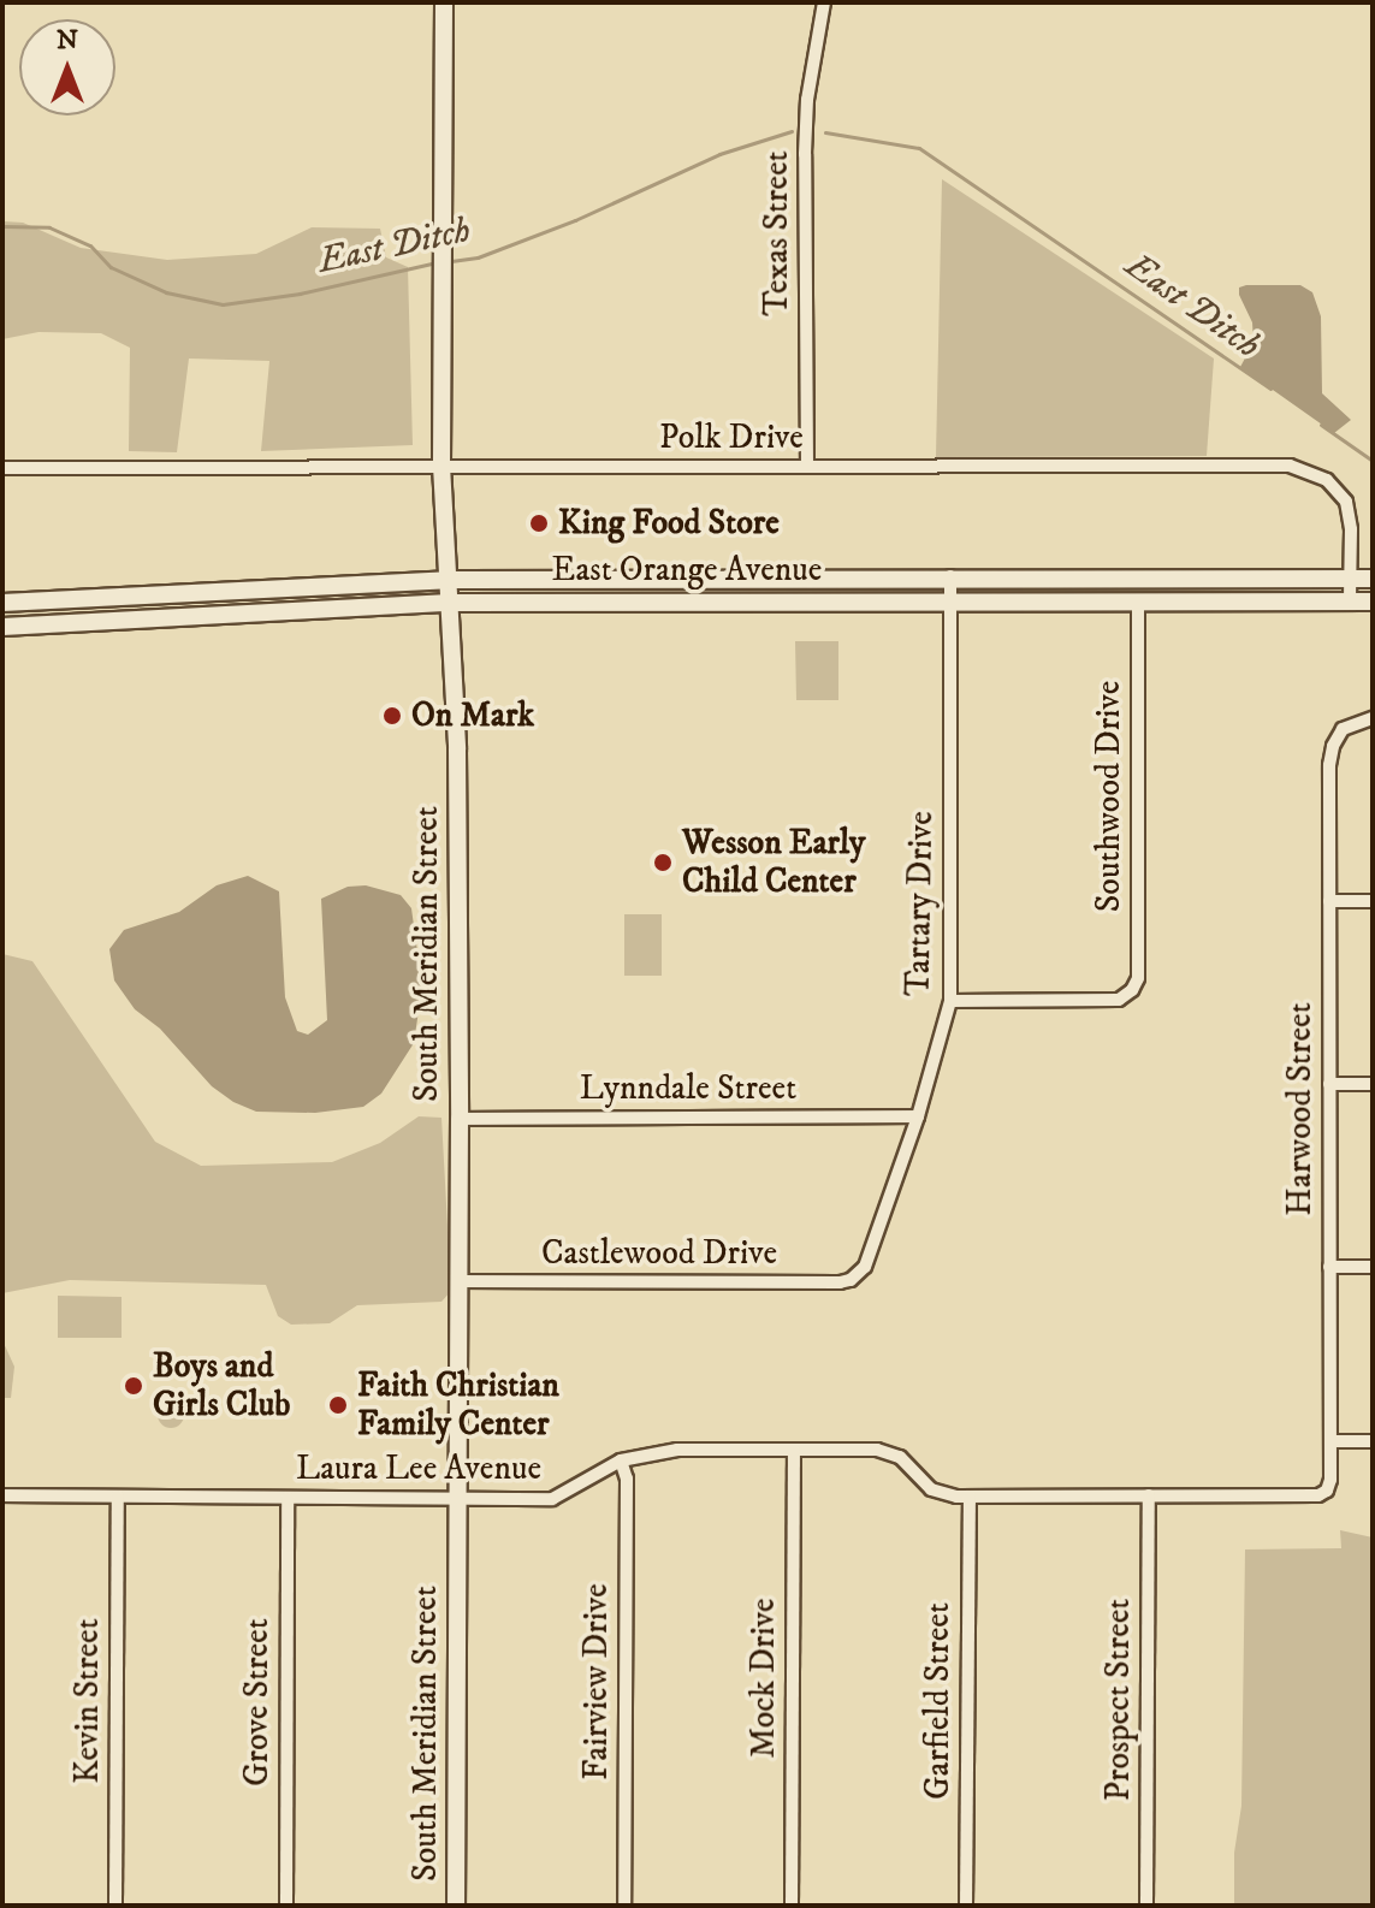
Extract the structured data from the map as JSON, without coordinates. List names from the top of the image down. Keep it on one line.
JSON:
{"streets":{"street":["Texas Street","Polk Drive","East Orange Avenue","Southwood Drive","Tartary Drive","South Meridian Street","Lynndale Street","Harwood Street","Castlewood Drive","Laura Lee Avenue","Mock Drive","Fairview Drive","Prospect Street","Kevin Street","Garfield Street","Grove Street"]},"crossings":[["Texas Street","Polk Drive"],["Polk Drive","East Orange Avenue"],["Polk Drive","South Meridian Street"],["East Orange Avenue","Southwood Drive"],["East Orange Avenue","Tartary Drive"],["East Orange Avenue","South Meridian Street"],["Southwood Drive","Tartary Drive"],["Tartary Drive","Lynndale Street"],["Tartary Drive","Castlewood Drive"],["South Meridian Street","Lynndale Street"],["South Meridian Street","Castlewood Drive"],["South Meridian Street","Laura Lee Avenue"],["Harwood Street","Laura Lee Avenue"],["Laura Lee Avenue","Mock Drive"],["Laura Lee Avenue","Fairview Drive"],["Laura Lee Avenue","Prospect Street"],["Laura Lee Avenue","Kevin Street"],["Laura Lee Avenue","Garfield Street"],["Laura Lee Avenue","Grove Street"]],"water":["East Ditch"],"places":["King Food Store","On Mark","Wesson Early Child Center","Boys and Girls Club","Faith Christian Family Center"],"north":"top"}
